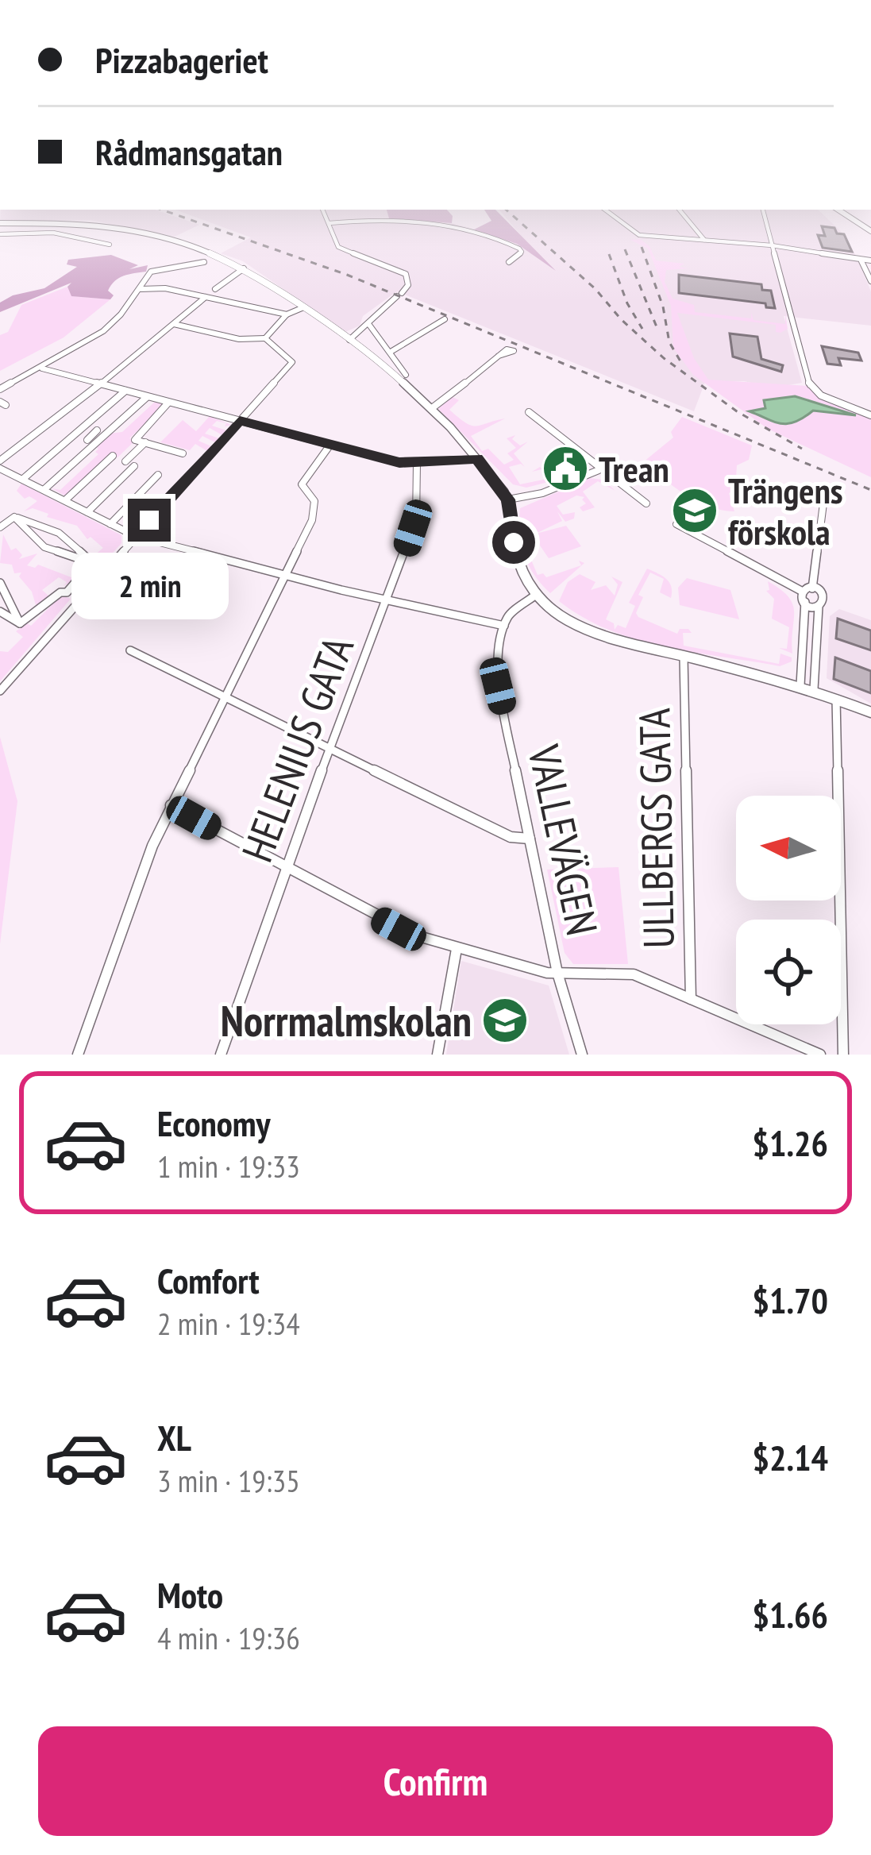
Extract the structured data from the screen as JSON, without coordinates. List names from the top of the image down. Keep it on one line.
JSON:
{"streets":{"street":["HELENIUS GATA","ULLBERGS GATA","VALLEVÄGEN"]},"places":{"public building":["Trean"],"school or university":["Trängens förskola","Norrmalmskolan"]},"north":"left","page":{"banner":["Pizzabageriet","Rådmansgatan"],"bubble":"2 min","list":[{"name":"Economy","note":"1 min · 19:33","value":"$1.26"},{"name":"Comfort","note":"2 min · 19:34","value":"$1.70"},{"name":"XL","note":"3 min · 19:35","value":"$2.14"},{"name":"Moto","note":"4 min · 19:36","value":"$1.66"}],"buttons":"Confirm"}}
